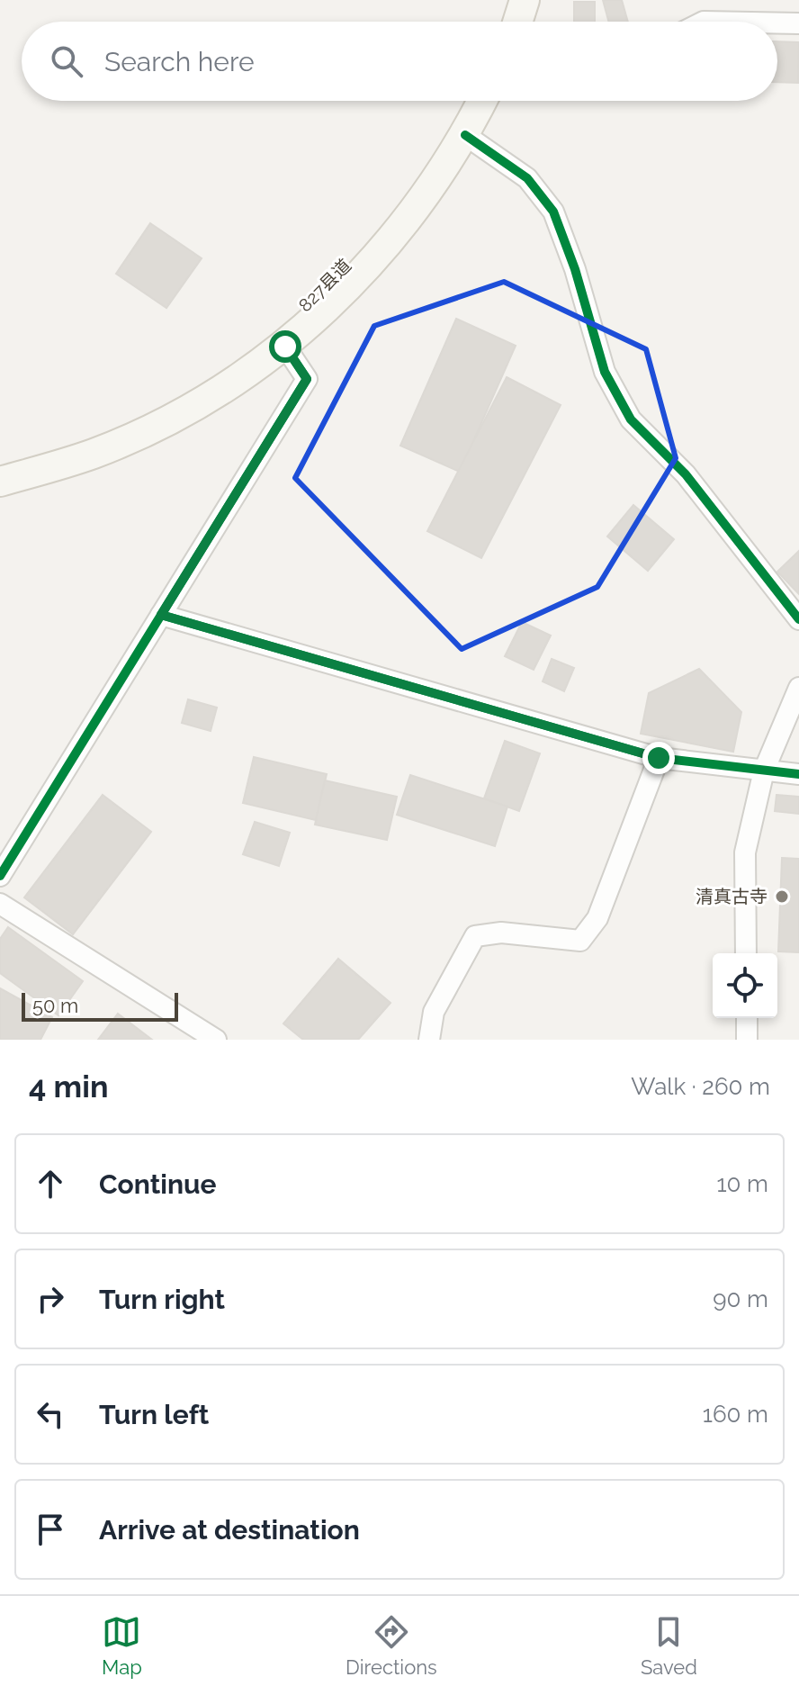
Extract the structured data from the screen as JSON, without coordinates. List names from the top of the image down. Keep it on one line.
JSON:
{"streets":{"main road":["827县道"]},"places":["清真古寺"],"scale_bar":"50 m","page":{"search":"Search here","scale":"50 m","heading":["4 min","Walk · 260 m"],"list":[["Continue","10 m"],["Turn right","90 m"],["Turn left","160 m"],"Arrive at destination"],"nav":["Map","Directions","Saved"]}}
